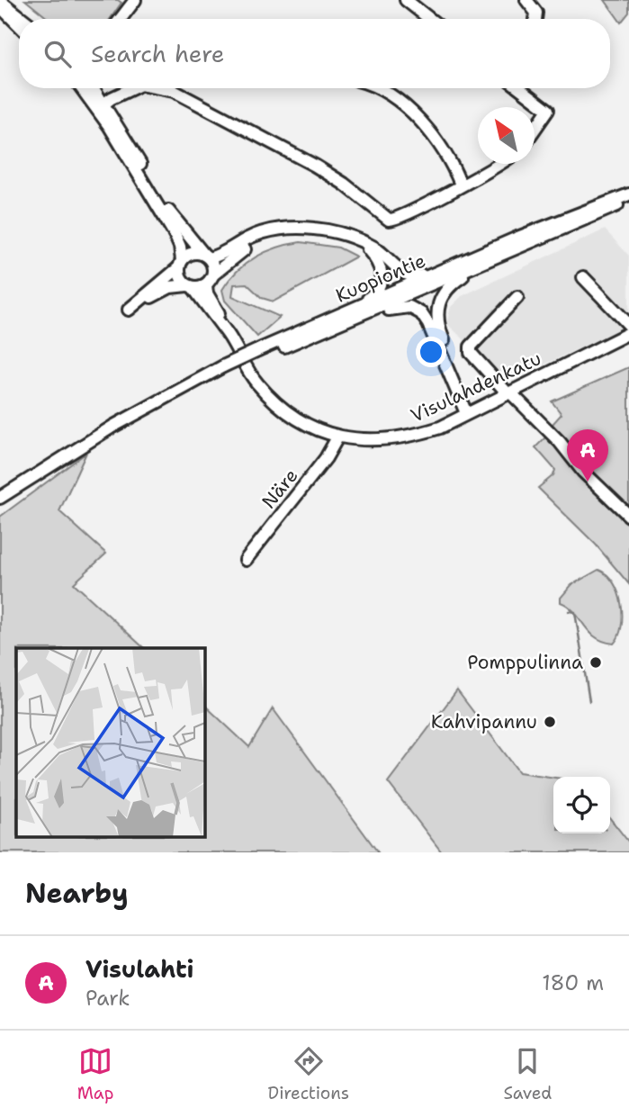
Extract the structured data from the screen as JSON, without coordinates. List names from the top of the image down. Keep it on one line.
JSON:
{"streets":{"street":["Kuopiontie","Visulahdenkatu","Näre"]},"crossings":[["Visulahdenkatu","Näre"]],"places":["Pomppulinna","Kahvipannu"],"north":"top left","page":{"search":"Search here","pins":"A","heading":"Nearby","list":[{"mark":"A","name":"Visulahti","note":"Park","value":"180 m"}],"nav":["Map","Directions","Saved"]}}
